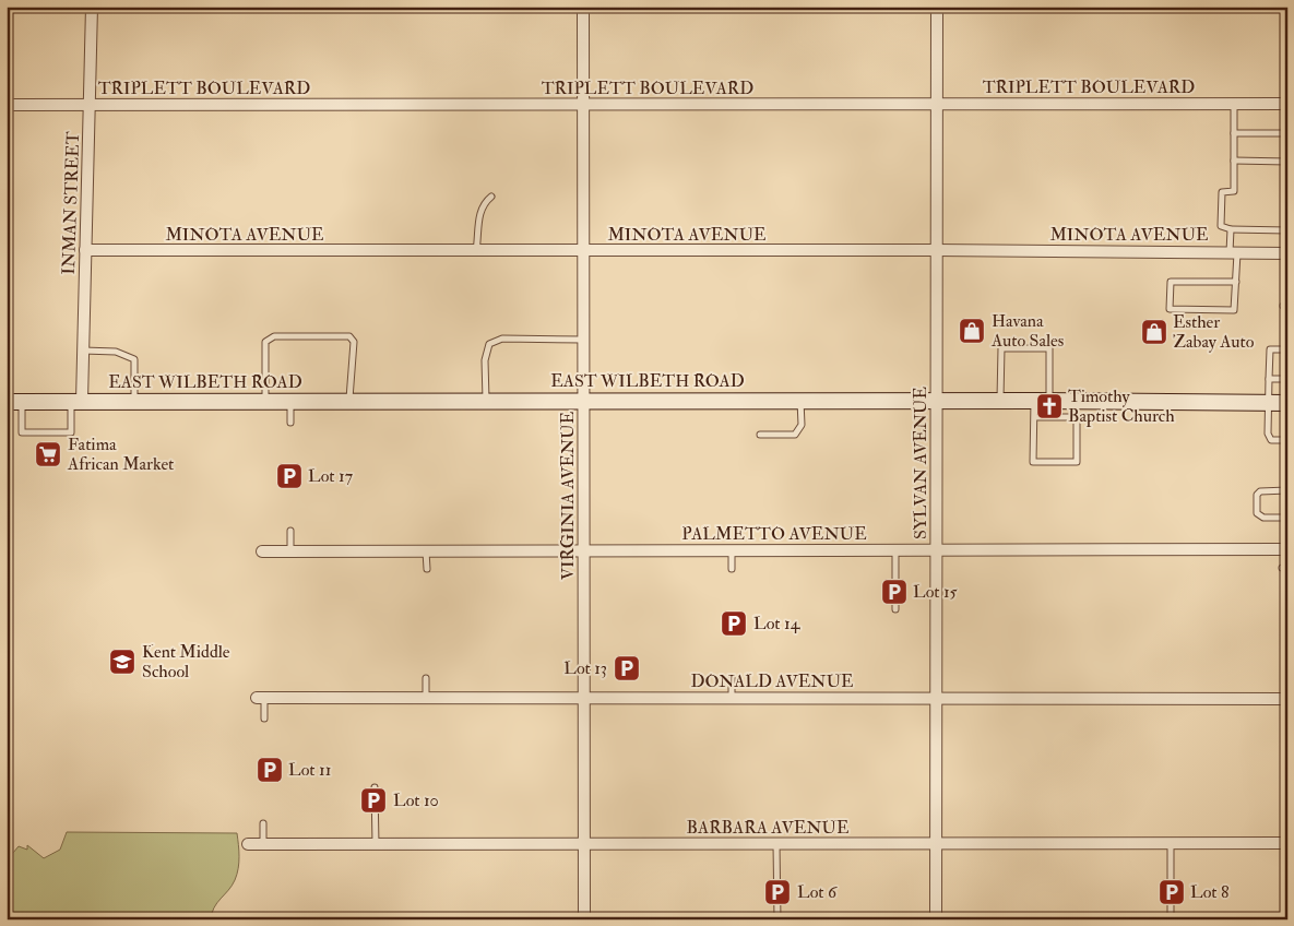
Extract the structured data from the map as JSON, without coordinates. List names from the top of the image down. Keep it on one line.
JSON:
{"streets":{"main road":["EAST WILBETH ROAD"],"street":["TRIPLETT BOULEVARD","INMAN STREET","MINOTA AVENUE","SYLVAN AVENUE","VIRGINIA AVENUE","PALMETTO AVENUE","DONALD AVENUE","BARBARA AVENUE"]},"crossings":[["TRIPLETT BOULEVARD","INMAN STREET"],["TRIPLETT BOULEVARD","SYLVAN AVENUE"],["TRIPLETT BOULEVARD","VIRGINIA AVENUE"],["INMAN STREET","MINOTA AVENUE"],["INMAN STREET","EAST WILBETH ROAD"],["MINOTA AVENUE","SYLVAN AVENUE"],["MINOTA AVENUE","VIRGINIA AVENUE"],["EAST WILBETH ROAD","SYLVAN AVENUE"],["EAST WILBETH ROAD","VIRGINIA AVENUE"],["SYLVAN AVENUE","PALMETTO AVENUE"],["SYLVAN AVENUE","DONALD AVENUE"],["SYLVAN AVENUE","BARBARA AVENUE"],["VIRGINIA AVENUE","PALMETTO AVENUE"],["VIRGINIA AVENUE","DONALD AVENUE"],["VIRGINIA AVENUE","BARBARA AVENUE"]],"places":{"shop":["Havana Auto Sales","Esther Zabay Auto"],"church":["Timothy Baptist Church"],"supermarket":["Fatima African Market"],"parking":["Lot 17","Lot 15","Lot 14","Lot 13","Lot 11","Lot 10","Lot 6","Lot 8"],"school or university":["Kent Middle School"]}}
